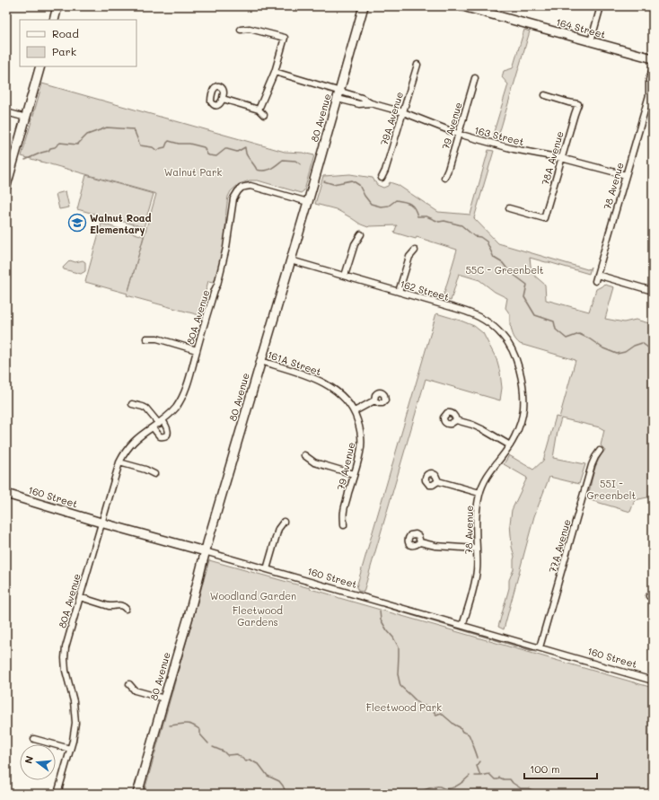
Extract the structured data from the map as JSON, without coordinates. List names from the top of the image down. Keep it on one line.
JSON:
{"streets":{"street":["164 Street","80 Avenue","79A Avenue","79 Avenue","163 Street","78A Avenue","78 Avenue","162 Street","80A Avenue","161A Street","160 Street","77A Avenue"]},"crossings":[["80 Avenue","163 Street"],["80 Avenue","162 Street"],["80 Avenue","80A Avenue"],["80 Avenue","161A Street"],["80 Avenue","160 Street"],["79A Avenue","163 Street"],["79 Avenue","163 Street"],["79 Avenue","161A Street"],["163 Street","78A Avenue"],["163 Street","78 Avenue"],["78 Avenue","162 Street"],["78 Avenue","160 Street"],["80A Avenue","160 Street"],["160 Street","77A Avenue"]],"parks":["Walnut Park","55C - Greenbelt","55I - Greenbelt","Woodland Garden","Fleetwood Gardens","Fleetwood Park"],"places":{"school or university":["Walnut Road Elementary"]},"legend":["Road","Park"],"scale_bar":"100 m","north":"left"}
